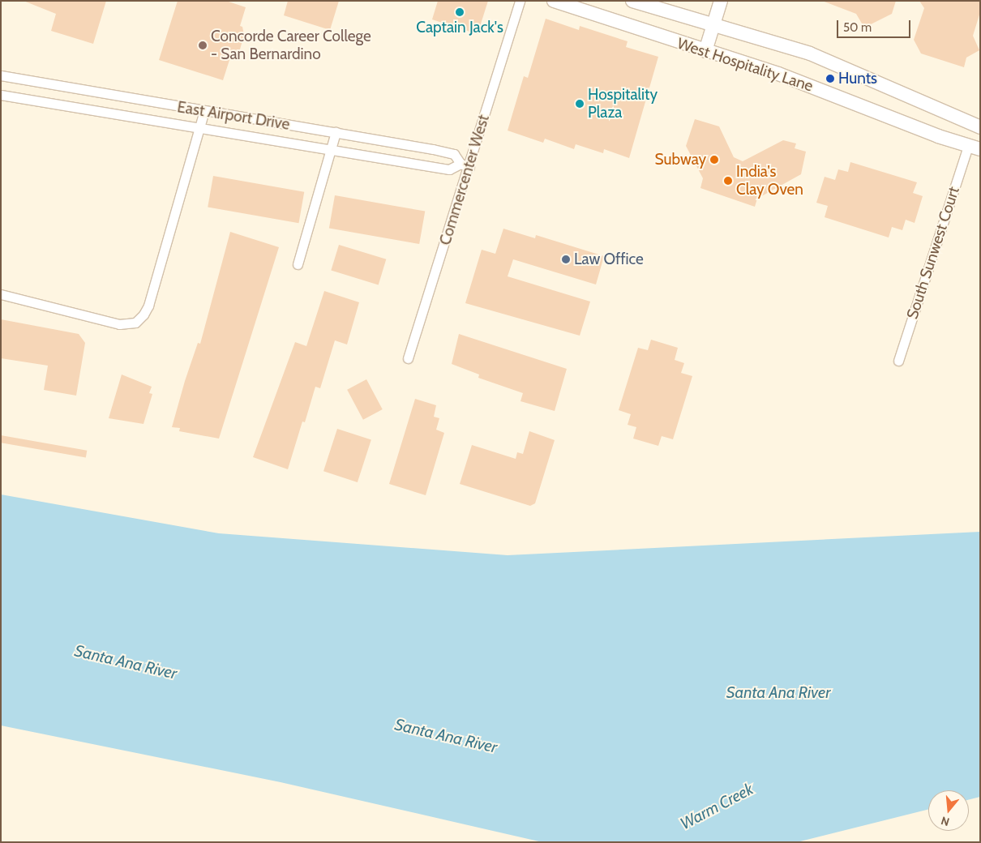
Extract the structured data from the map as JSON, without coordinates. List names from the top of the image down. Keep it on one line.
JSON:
{"streets":{"main road":["West Hospitality Lane"],"street":["East Airport Drive","Commercenter West","South Sunwest Court"]},"crossings":[["West Hospitality Lane","South Sunwest Court"],["East Airport Drive","Commercenter West"]],"water":["Santa Ana River","Warm Creek"],"places":["Captain Jack's","Concorde Career College - San Bernardino","Hunts","Hospitality Plaza","Subway","India's Clay Oven","Law Office"],"scale_bar":"50 m","north":"bottom"}
